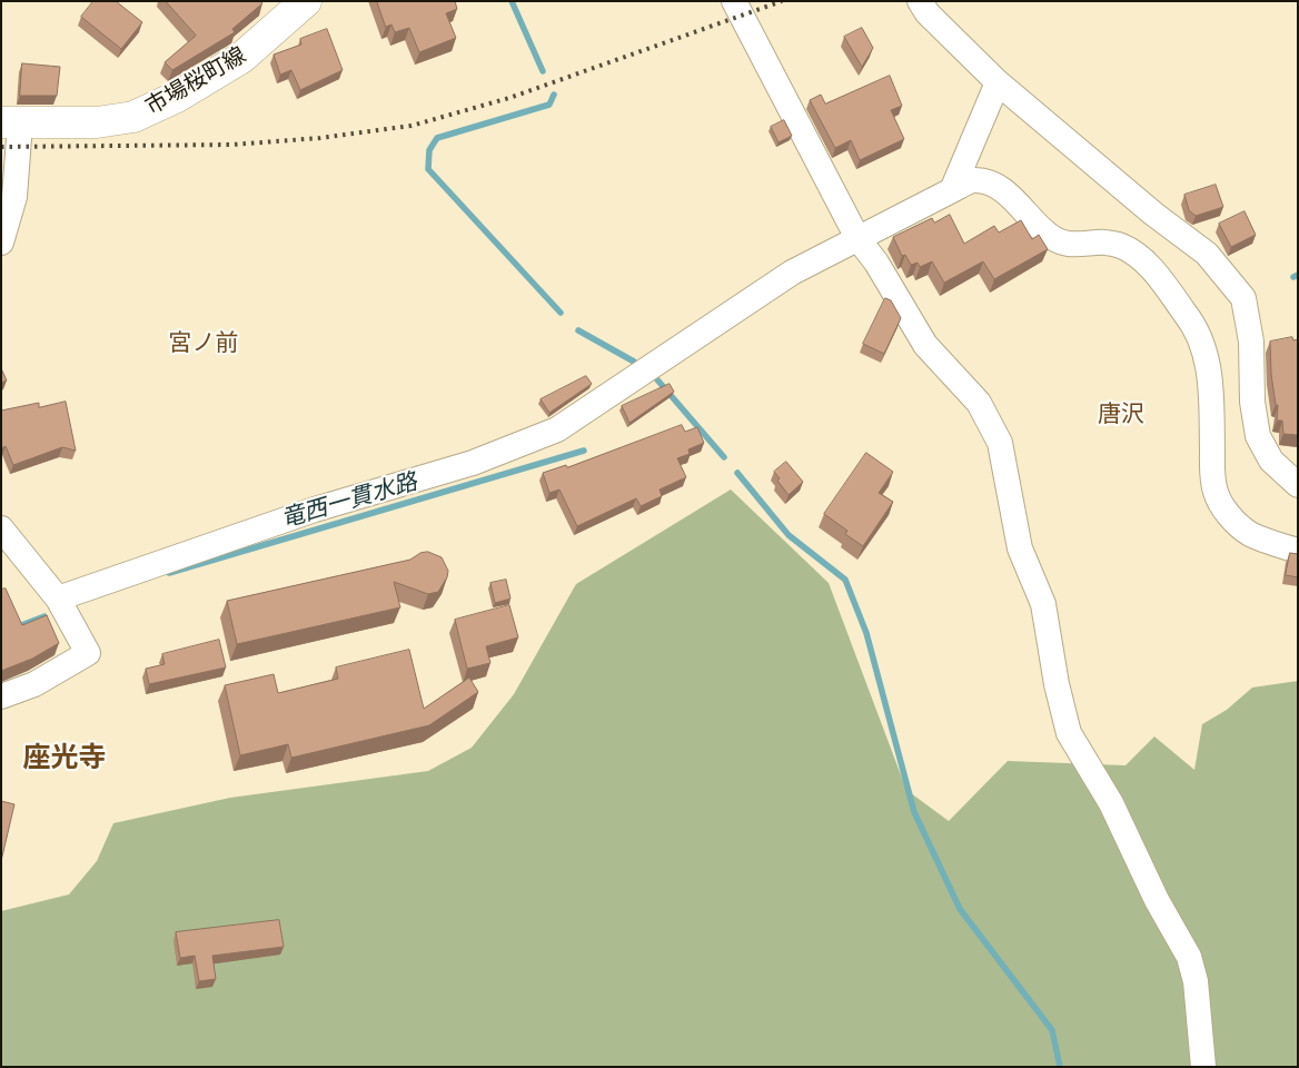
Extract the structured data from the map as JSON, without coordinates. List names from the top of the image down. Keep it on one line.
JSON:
{"streets":{"main road":["市場桜町線"]},"districts":["宮ノ前","唐沢","座光寺"],"water":["竜西一貫水路"]}
